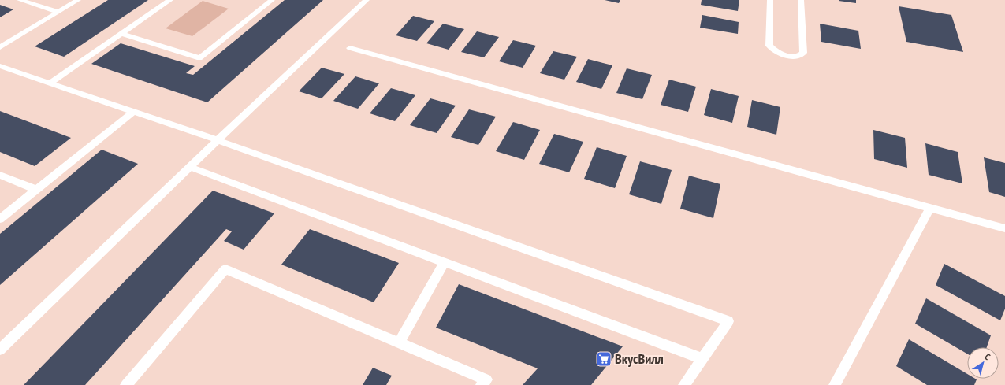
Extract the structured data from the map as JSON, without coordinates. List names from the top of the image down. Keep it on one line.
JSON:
{"places":{"supermarket":["ВкусВилл"]},"north":"top right"}
